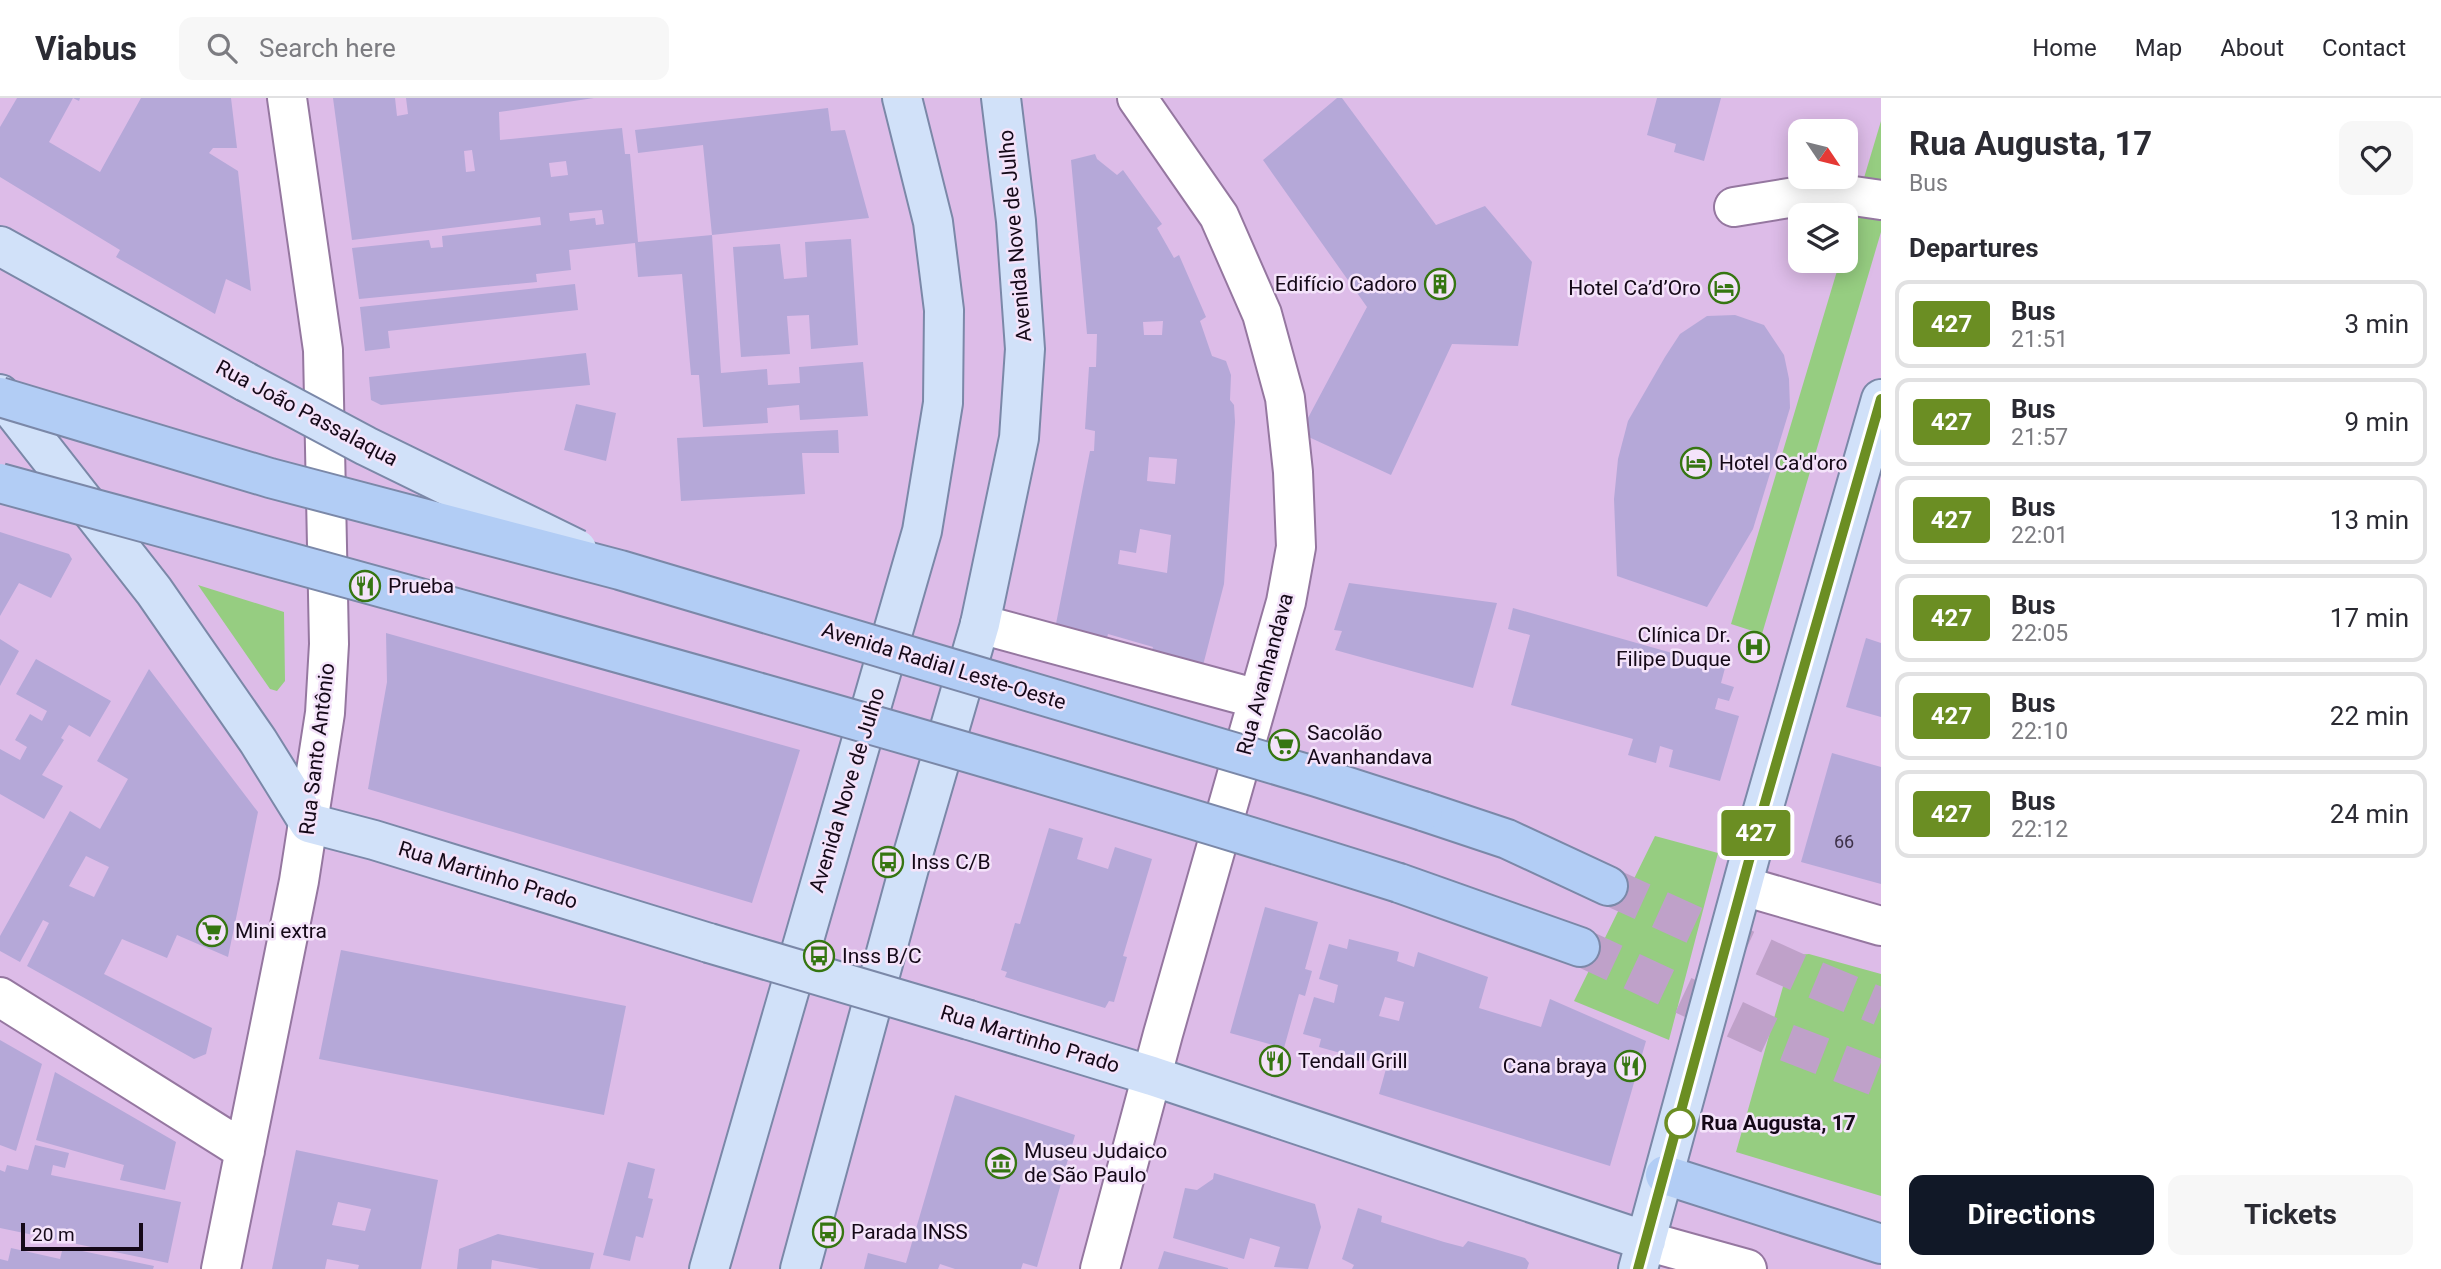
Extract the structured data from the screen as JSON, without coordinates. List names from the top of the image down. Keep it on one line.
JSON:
{"streets":{"highway":["Avenida Radial Leste-Oeste"],"main road":["Avenida Nove de Julho","Rua João Passalaqua","Rua Martinho Prado"],"street":["Rua Avanhandava","Rua Santo Antônio"]},"crossings":[["Rua João Passalaqua","Avenida Radial Leste-Oeste"],["Rua Avanhandava","Rua Martinho Prado"],["Rua Santo Antônio","Rua Martinho Prado"]],"places":{"building":["Edifício Cadoro"],"hotel":["Hotel Ca’d’Oro","Hotel Ca'd'oro"],"restaurant":["Prueba","Tendall Grill","Cana braya"],"hospital":["Clínica Dr. Filipe Duque"],"supermarket":["Sacolão Avanhandava","Mini extra"],"bus stop":["Inss C/B","Inss B/C","Parada INSS"],"other":["Rua Augusta, 17"],"museum":["Museu Judaico de São Paulo"]},"lines":["bus line 427"],"house_numbers":["66"],"scale_bar":"20 m","north":"bottom right","page":{"header":"Viabus","search":"Search here","nav":["Home","Map","About","Contact"],"on_map":"427","heading":[["Rua Augusta, 17","Bus"],"Departures"],"list":[{"mark":"427","name":"Bus","note":"21:51","value":"3 min"},{"mark":"427","name":"Bus","note":"21:57","value":"9 min"},{"mark":"427","name":"Bus","note":"22:01","value":"13 min"},{"mark":"427","name":"Bus","note":"22:05","value":"17 min"},{"mark":"427","name":"Bus","note":"22:10","value":"22 min"},{"mark":"427","name":"Bus","note":"22:12","value":"24 min"}],"buttons":["Directions","Tickets"],"scale":"20 m"}}
